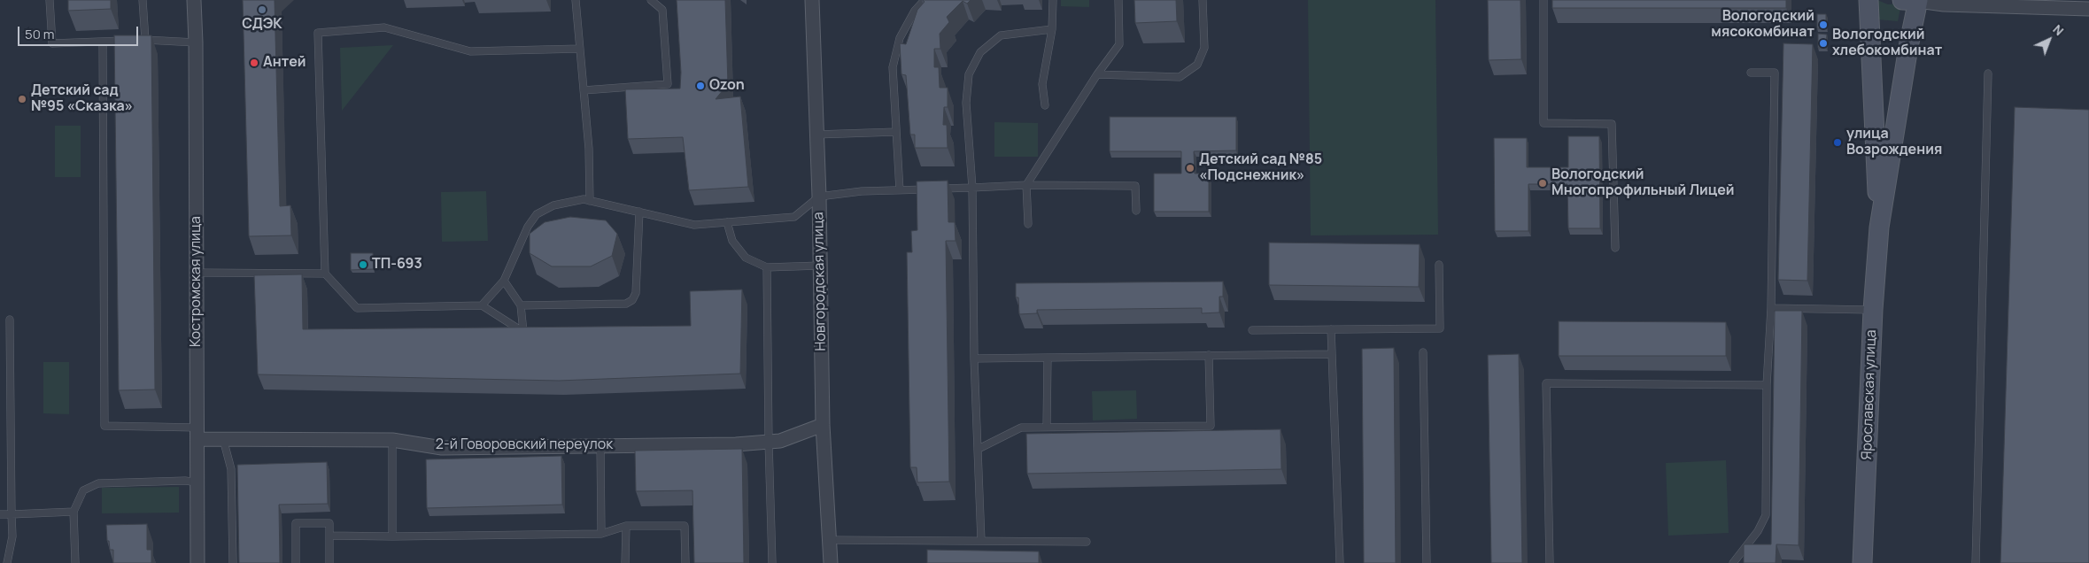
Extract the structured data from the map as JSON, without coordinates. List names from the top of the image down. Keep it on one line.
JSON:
{"streets":{"street":["Костромская улица","Новгородская улица","Ярославская улица","2-й Говоровский переулок"]},"crossings":[["Костромская улица","2-й Говоровский переулок"],["Новгородская улица","2-й Говоровский переулок"]],"places":["СДЭК","Вологодский мясокомбинат","Вологодский хлебокомбинат","Антей","Ozon","Детский сад №95 «Сказка»","улица Возрождения","Детский сад №85 «Подснежник»","Вологодский Многопрофильный Лицей","ТП-693"],"scale_bar":"50 m","north":"top right"}
